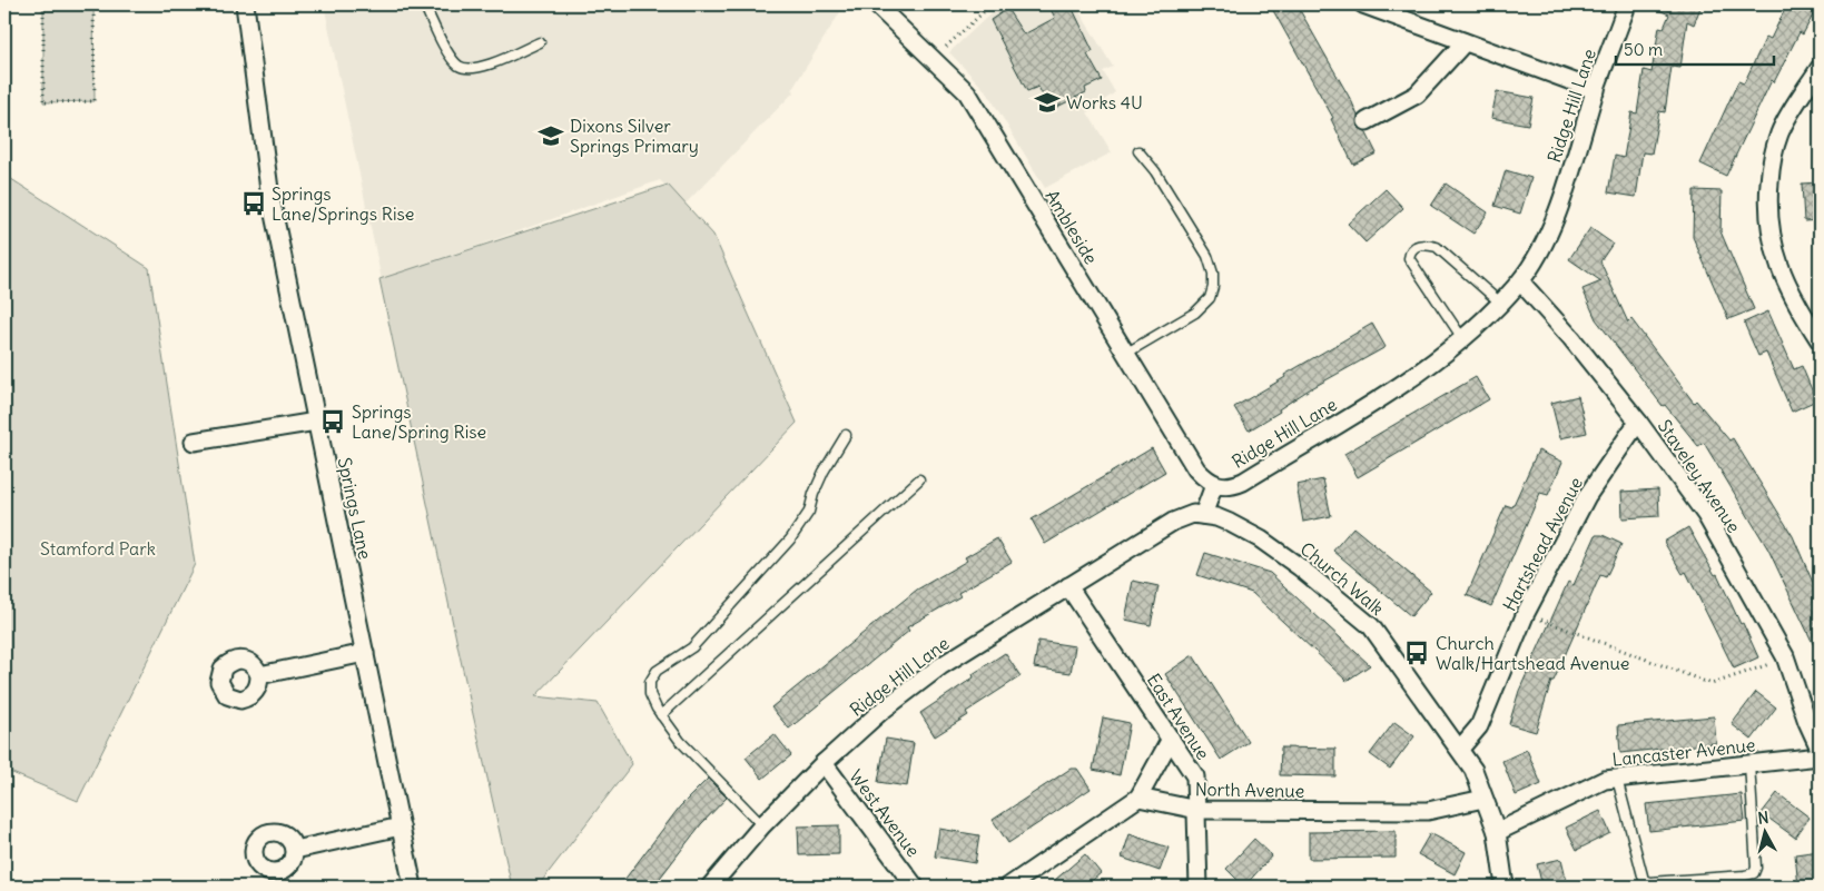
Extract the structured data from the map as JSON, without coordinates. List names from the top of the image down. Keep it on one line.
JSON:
{"streets":{"street":["Ridge Hill Lane","Ambleside","Staveley Avenue","Springs Lane","Hartshead Avenue","Church Walk","East Avenue","Lancaster Avenue","North Avenue","West Avenue"]},"crossings":[["Ridge Hill Lane","Ambleside"],["Ridge Hill Lane","Staveley Avenue"],["Ridge Hill Lane","Church Walk"],["Ridge Hill Lane","East Avenue"],["Ridge Hill Lane","West Avenue"],["Staveley Avenue","Hartshead Avenue"],["Hartshead Avenue","Church Walk"],["Church Walk","Lancaster Avenue"],["Church Walk","North Avenue"],["East Avenue","North Avenue"]],"parks":["Stamford Park"],"places":{"school or university":["Works 4U","Dixons Silver Springs Primary"],"bus stop":["Springs Lane/Springs Rise","Springs Lane/Spring Rise","Church Walk/Hartshead Avenue"]},"scale_bar":"50 m","north":"top"}
